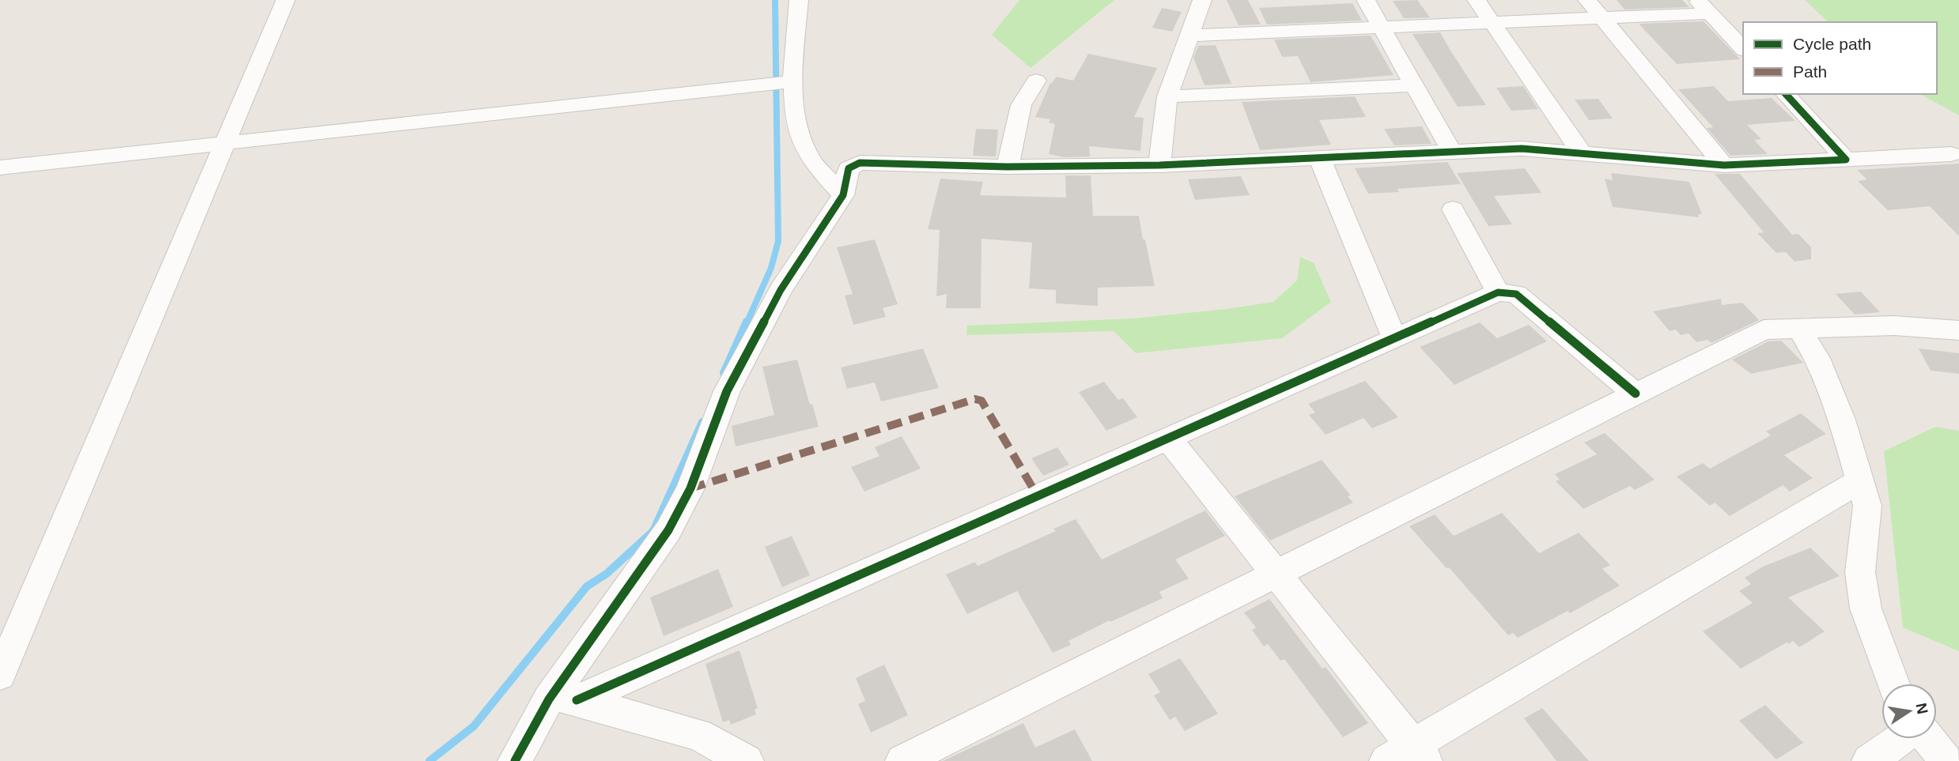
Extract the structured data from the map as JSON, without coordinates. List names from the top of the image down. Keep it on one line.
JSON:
{"legend":["Cycle path","Path"],"north":"right"}
